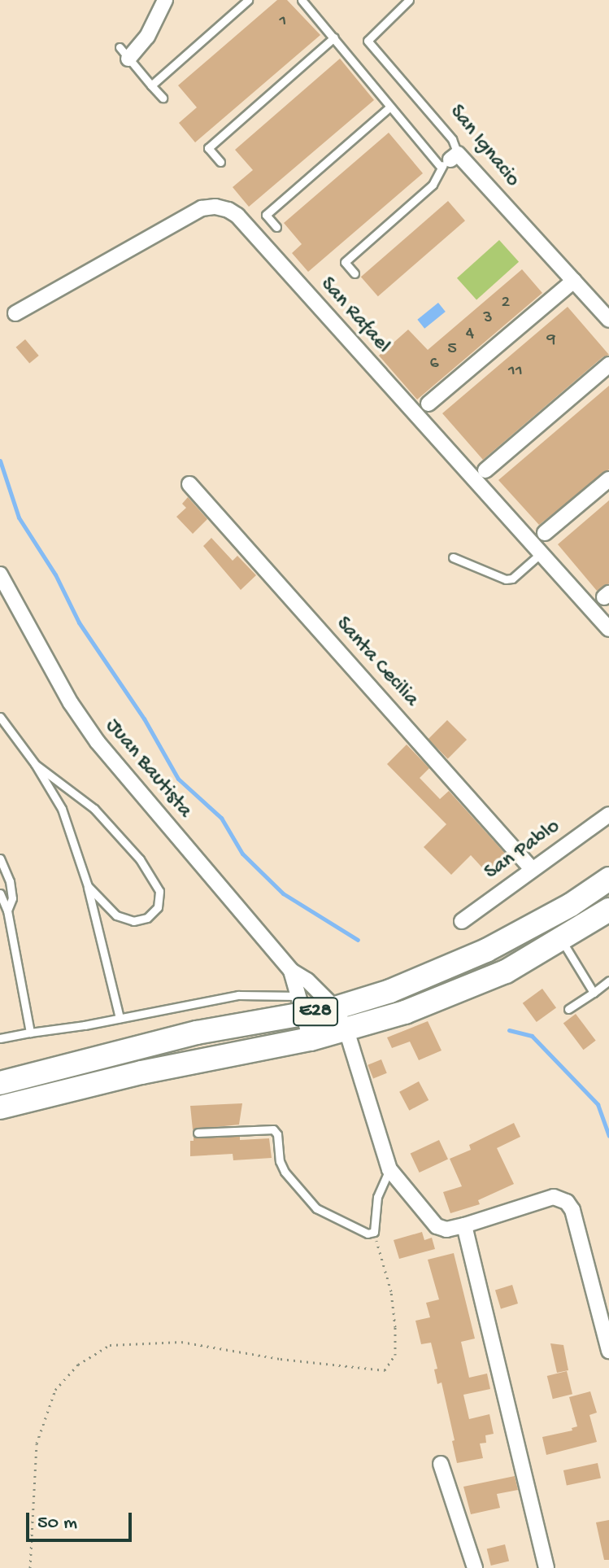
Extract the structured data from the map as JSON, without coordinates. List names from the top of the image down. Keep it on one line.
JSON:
{"streets":{"main road":["E28"],"street":["San Ignacio","San Rafael","Santa Cecilia","Juan Bautista","San Pablo"]},"crossings":[["Santa Cecilia","San Pablo"],["Juan Bautista","E28"]],"house_numbers":["1","2","3","4","9","5","6","11"],"scale_bar":"50 m"}
